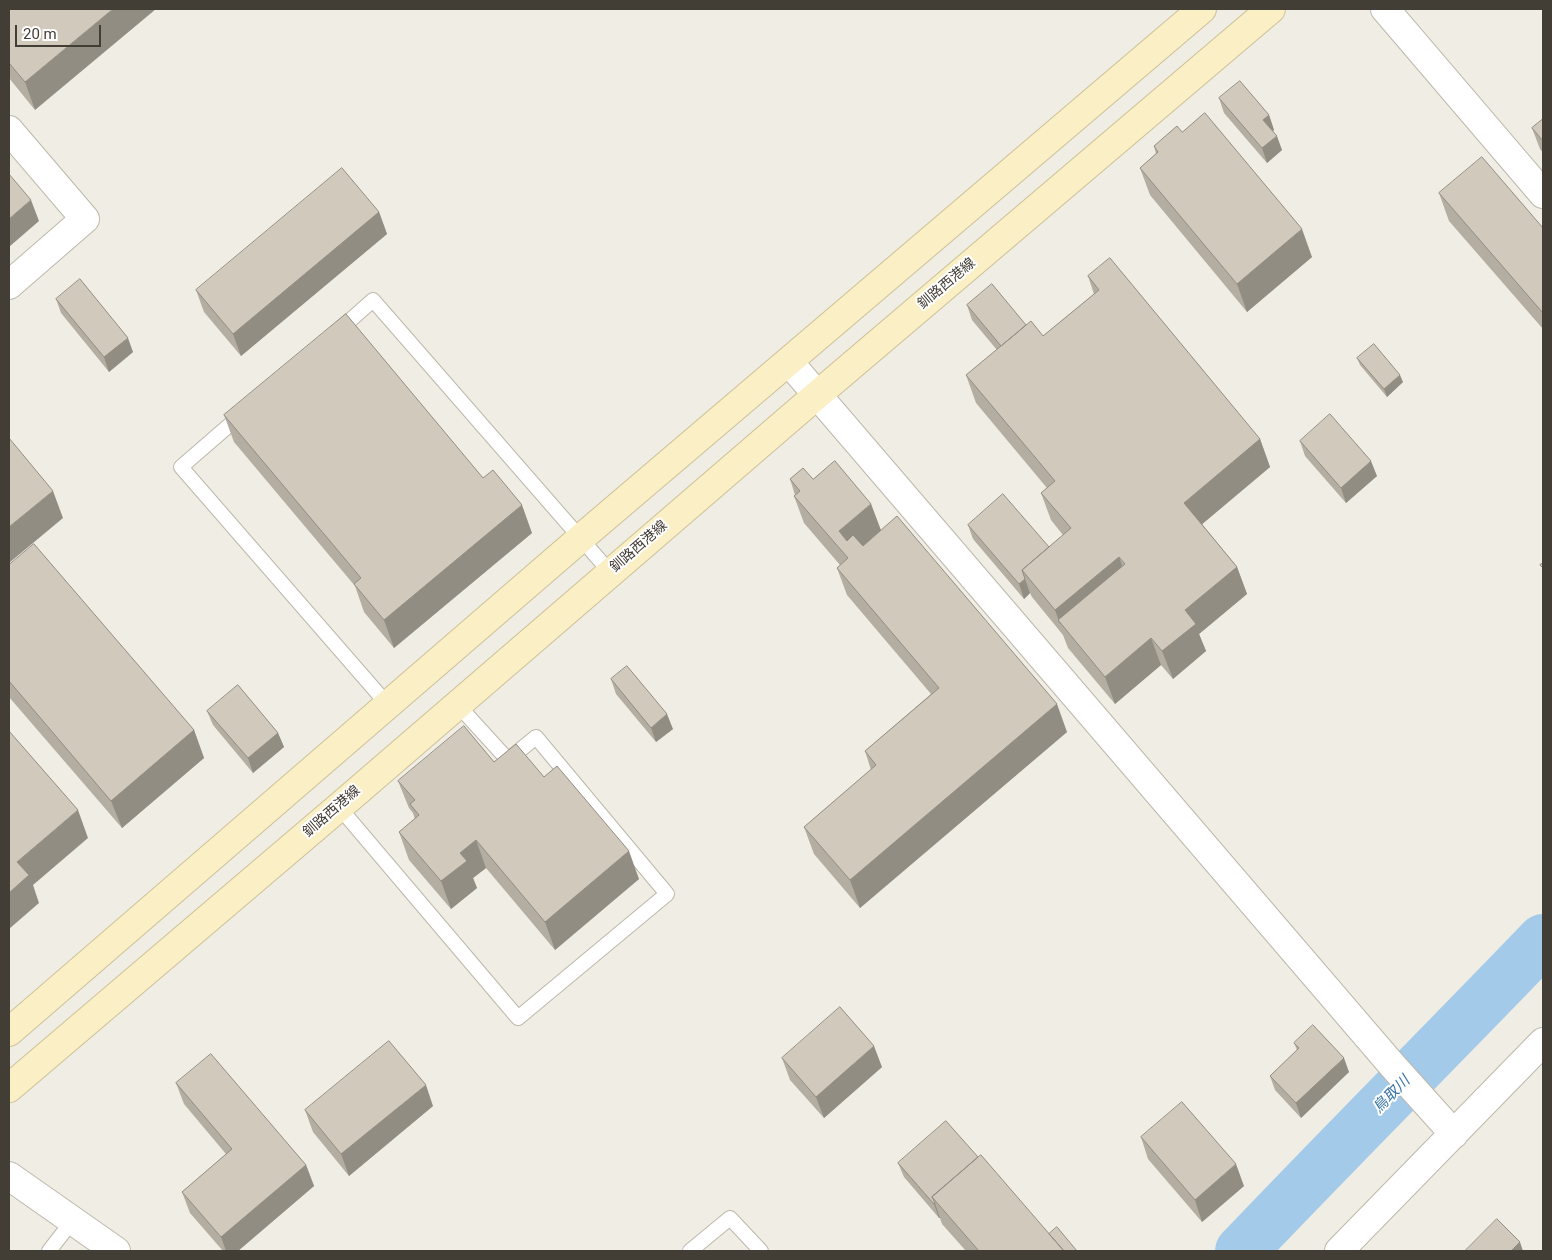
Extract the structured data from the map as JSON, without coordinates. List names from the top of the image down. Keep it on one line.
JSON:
{"streets":{"main road":["釧路西港線"]},"water":["鳥取川"],"scale_bar":"20 m"}
